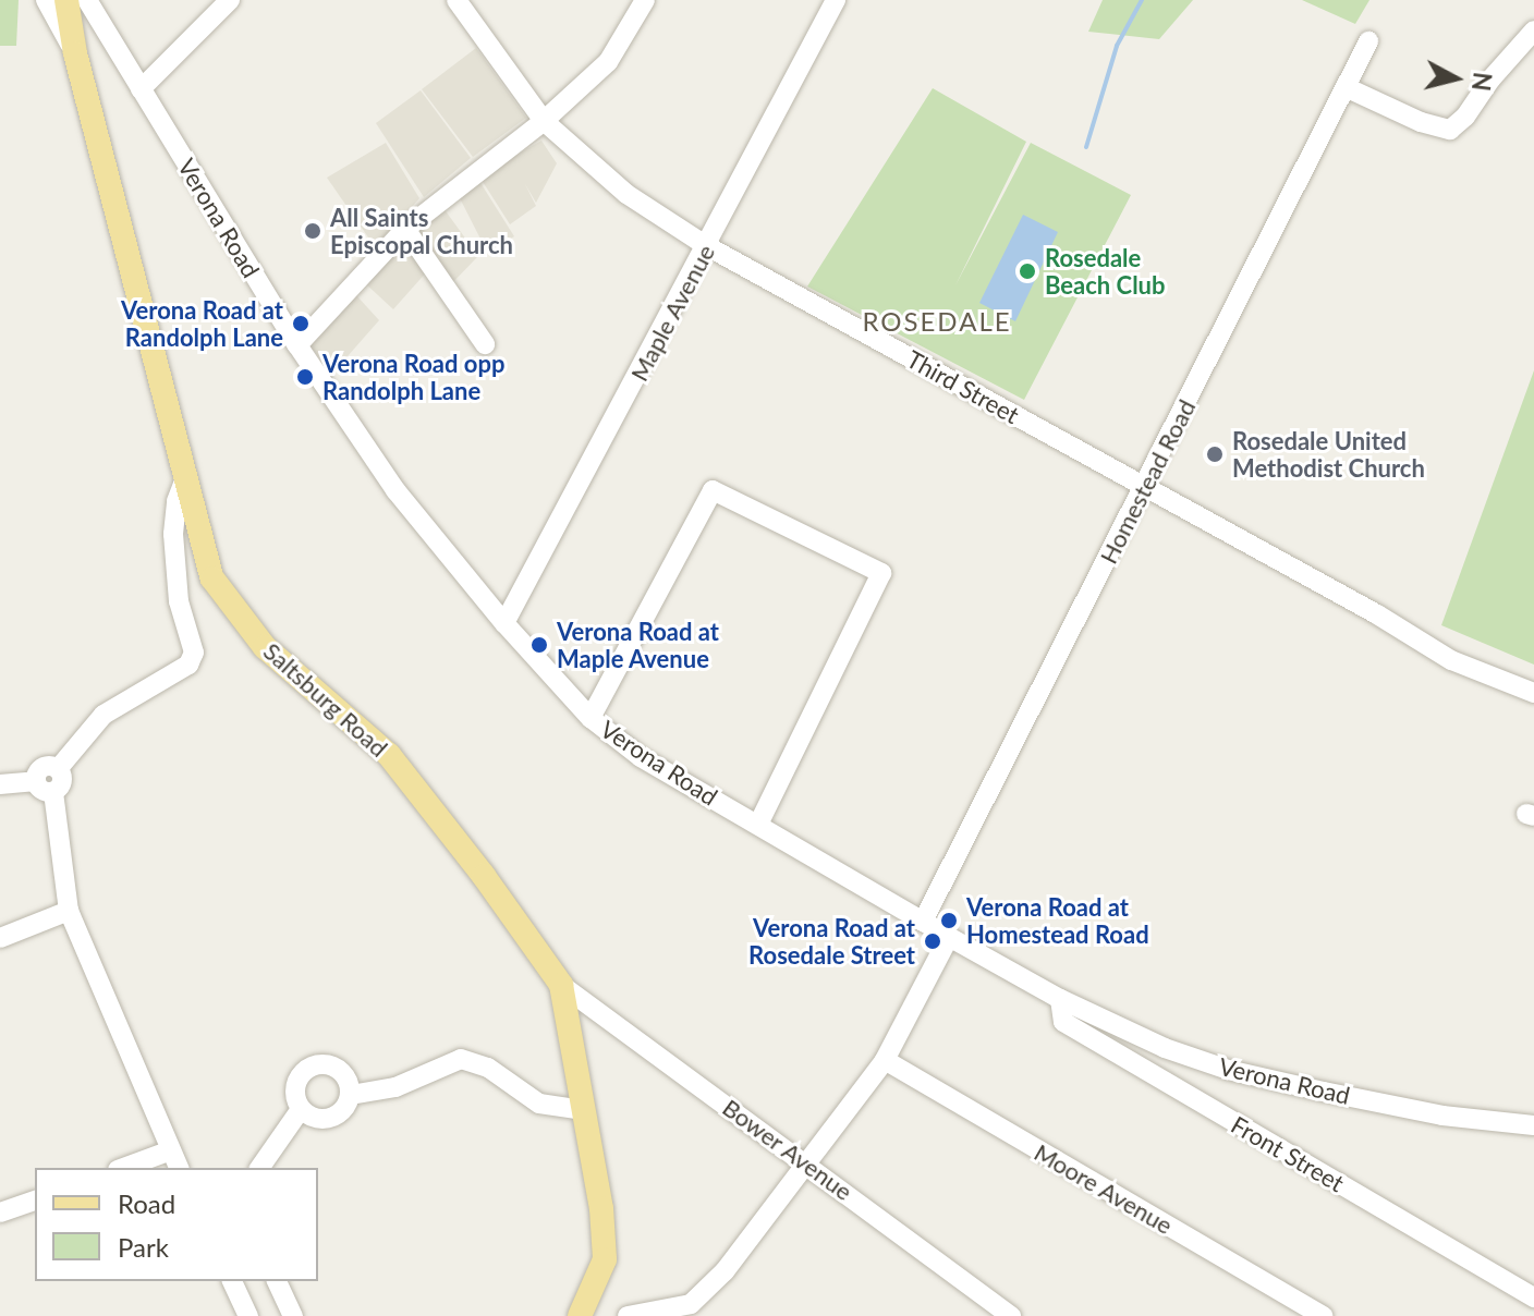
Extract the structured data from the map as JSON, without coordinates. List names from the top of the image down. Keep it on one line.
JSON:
{"streets":{"main road":["Saltsburg Road"],"street":["Verona Road","Maple Avenue","Third Street","Homestead Road","Bower Avenue","Front Street","Moore Avenue"]},"crossings":[["Verona Road","Maple Avenue"],["Verona Road","Homestead Road"],["Verona Road","Front Street"],["Maple Avenue","Third Street"],["Third Street","Homestead Road"],["Saltsburg Road","Bower Avenue"]],"districts":["ROSEDALE"],"places":["All Saints Episcopal Church","Rosedale Beach Club","Verona Road at Randolph Lane","Verona Road opp Randolph Lane","Rosedale United Methodist Church","Verona Road at Maple Avenue","Verona Road at Homestead Road","Verona Road at Rosedale Street"],"legend":["Road","Park"],"north":"right"}
